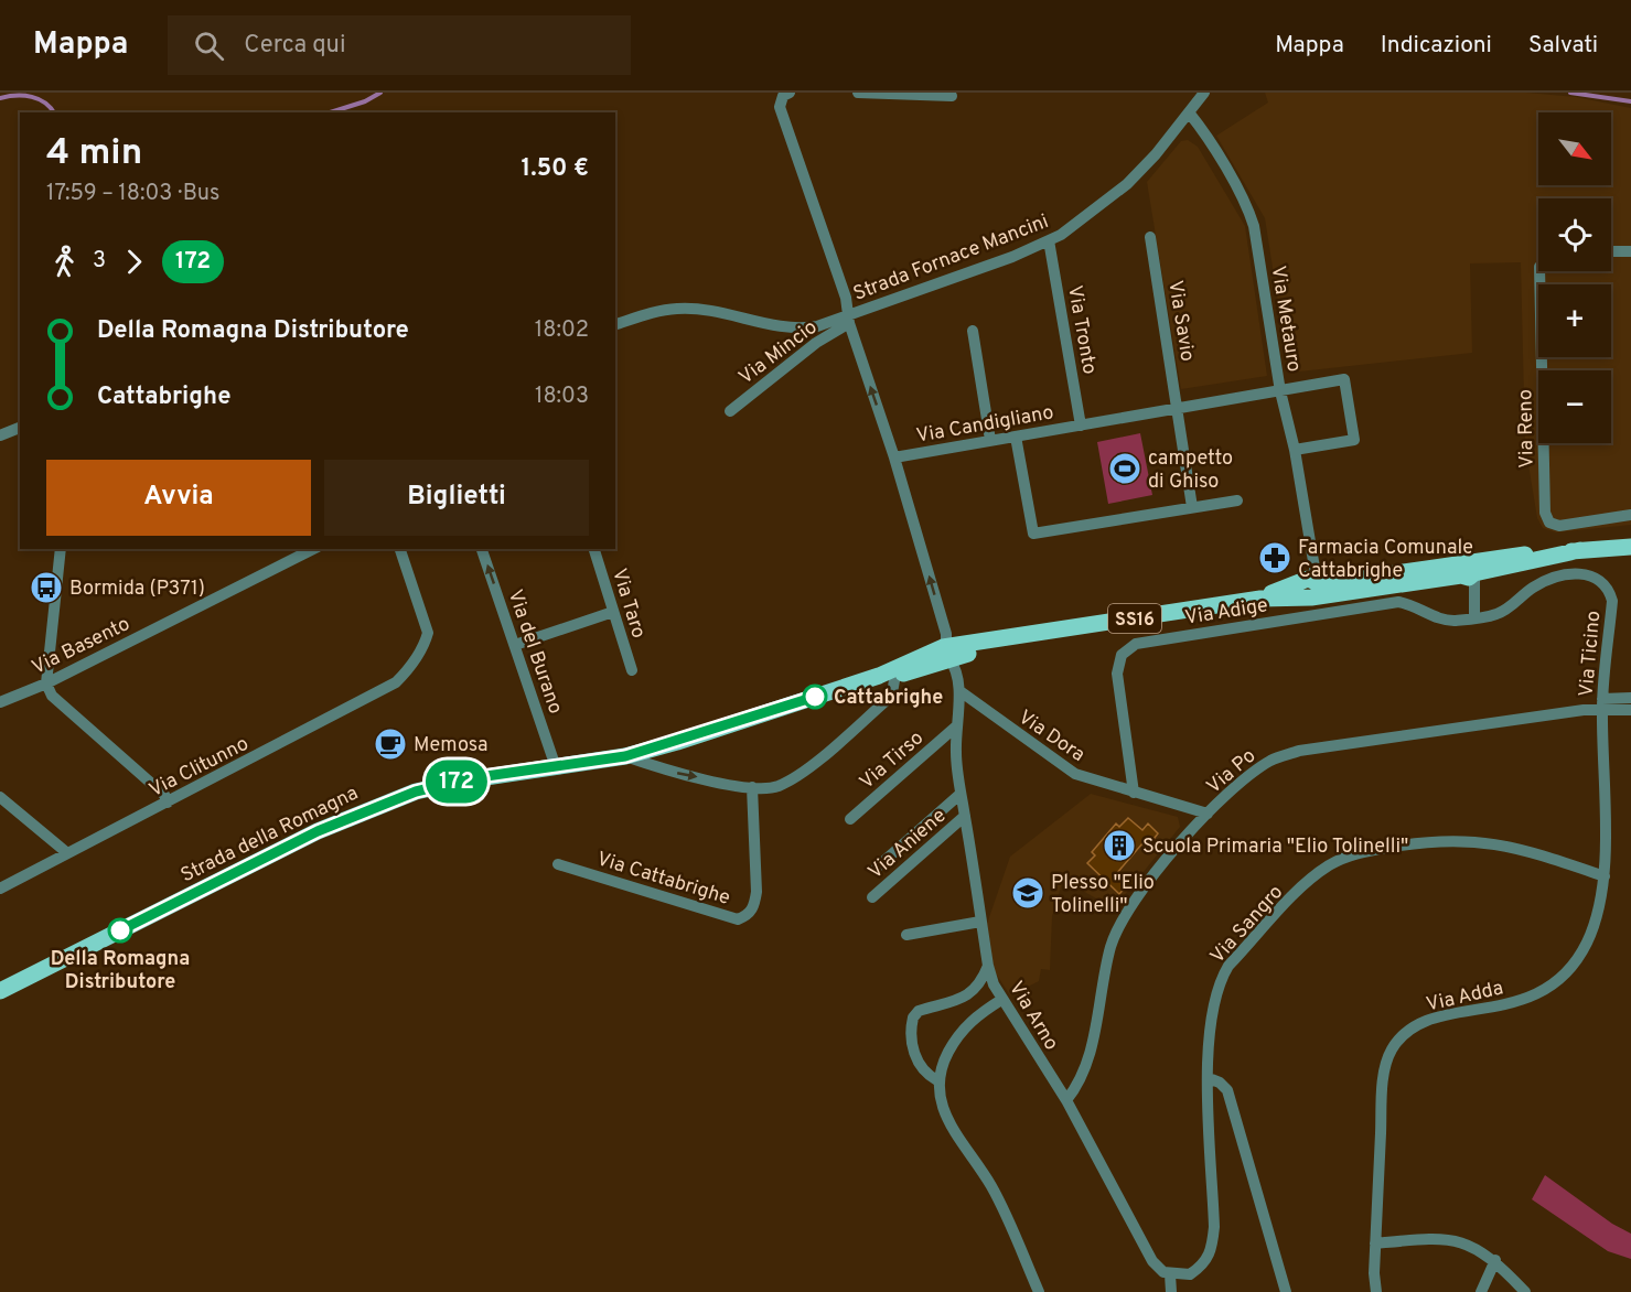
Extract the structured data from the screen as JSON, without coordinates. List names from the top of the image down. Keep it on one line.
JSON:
{"streets":{"main road":["SS16","Strada della Romagna"],"street":["Strada Fornace Mancini","Via Metauro","Via Savio","Via Tronto","Via Mincio","Via Candigliano","Via Reno","Via Taro","Via Adige","Via Basento","Via del Burano","Via Ticino","Via Dora","Via Tirso","Via Clitunno","Via Po","Via Aniene","Via Cattabrighe","Via Sangro","Via Adda","Via Arno"]},"crossings":[["Strada Fornace Mancini","Via Metauro"],["Strada Fornace Mancini","Via Tronto"],["Strada Fornace Mancini","Via Mincio"],["Strada Fornace Mancini","Via Candigliano"],["Strada Fornace Mancini","Strada della Romagna"],["Via Metauro","Via Candigliano"],["Via Metauro","Strada della Romagna"],["Via Savio","Via Candigliano"],["Via Tronto","Via Candigliano"],["Via Adige","Via Ticino"],["Via Adige","Via Dora"],["Via del Burano","Strada della Romagna"],["Via Ticino","Via Po"],["Via Ticino","Via Sangro"],["Via Ticino","Via Adda"],["Via Dora","Via Po"],["Via Dora","Via Arno"],["Via Tirso","Via Arno"],["Via Po","Via Arno"],["Via Aniene","Via Arno"],["Via Sangro","Via Adda"],["Via Sangro","Via Arno"]],"one_way":["Via del Burano"],"places":{"sports":["campetto di Ghiso"],"pharmacy":["Farmacia Comunale Cattabrighe"],"bus stop":["Bormida (P371)"],"other":["Cattabrighe","Della Romagna Distributore"],"cafe":["Memosa"],"building":["Scuola Primaria \"Elio Tolinelli\""],"school or university":["Plesso \"Elio Tolinelli\""]},"lines":["bus line 172"],"north":"bottom right","page":{"header":"Mappa","search":"Cerca qui","nav":["Mappa","Indicazioni","Salvati"],"on_map":"172","map_buttons":["+","−"],"heading":["4 min","17:59 – 18:03 · Bus","1.50 €"],"legs":["3","172"],"list":[{"name":"Della Romagna Distributore","value":"18:02"},{"name":"Cattabrighe","value":"18:03"}],"buttons":["Avvia","Biglietti"]}}
